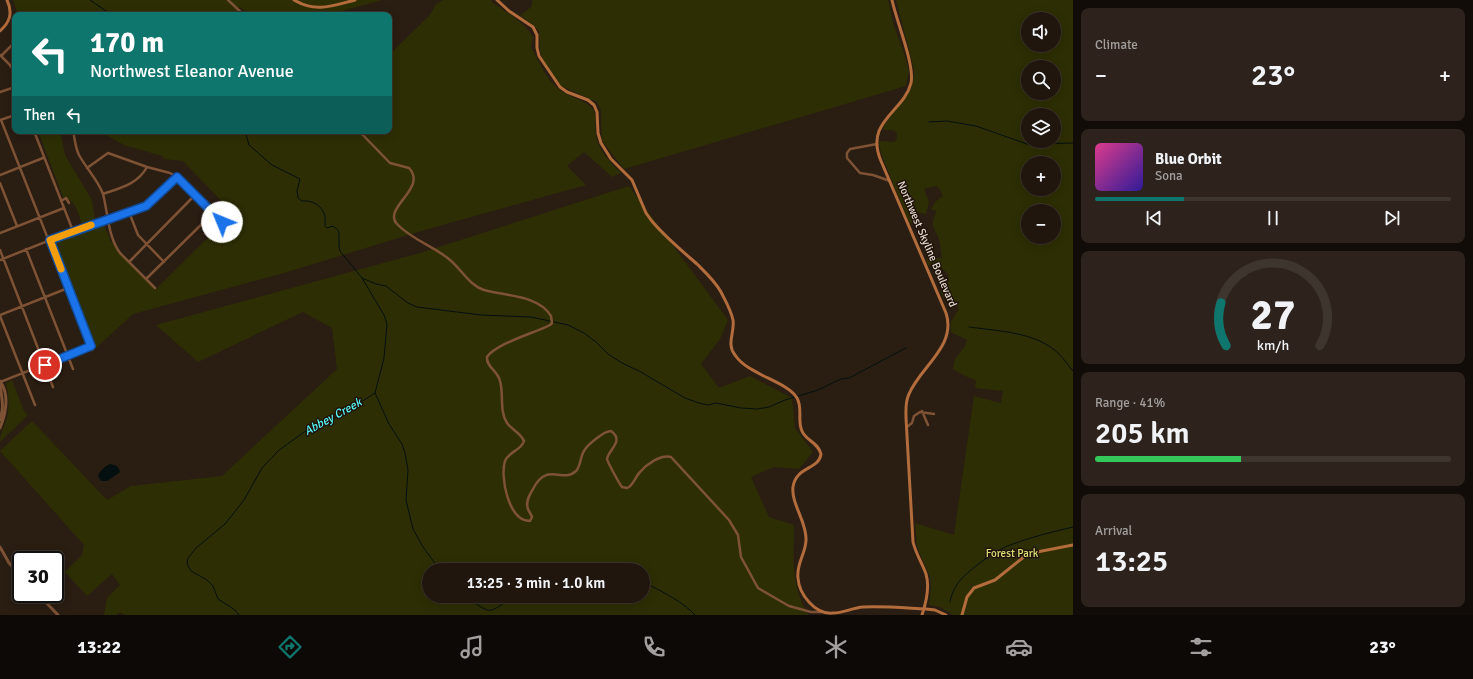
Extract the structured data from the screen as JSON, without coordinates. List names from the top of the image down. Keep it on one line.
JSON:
{"streets":{"main road":["Northwest Skyline Boulevard"]},"water":["Abbey Creek"],"parks":["Forest Park"],"page":{"tile":["Climate",["Range · 41%","205 km"],["Arrival","13:25"]],"map_buttons":["+","−"],"turn":["170 m","Northwest Eleanor Avenue"],"heat":["−","23°","+"],"then":"Then","song":["Blue Orbit","Sona"],"limit":"30","trip":"13:25 · 3 min · 1.0 km","tabs":["13:22","23°"],"gauge":["27","km/h"]}}
